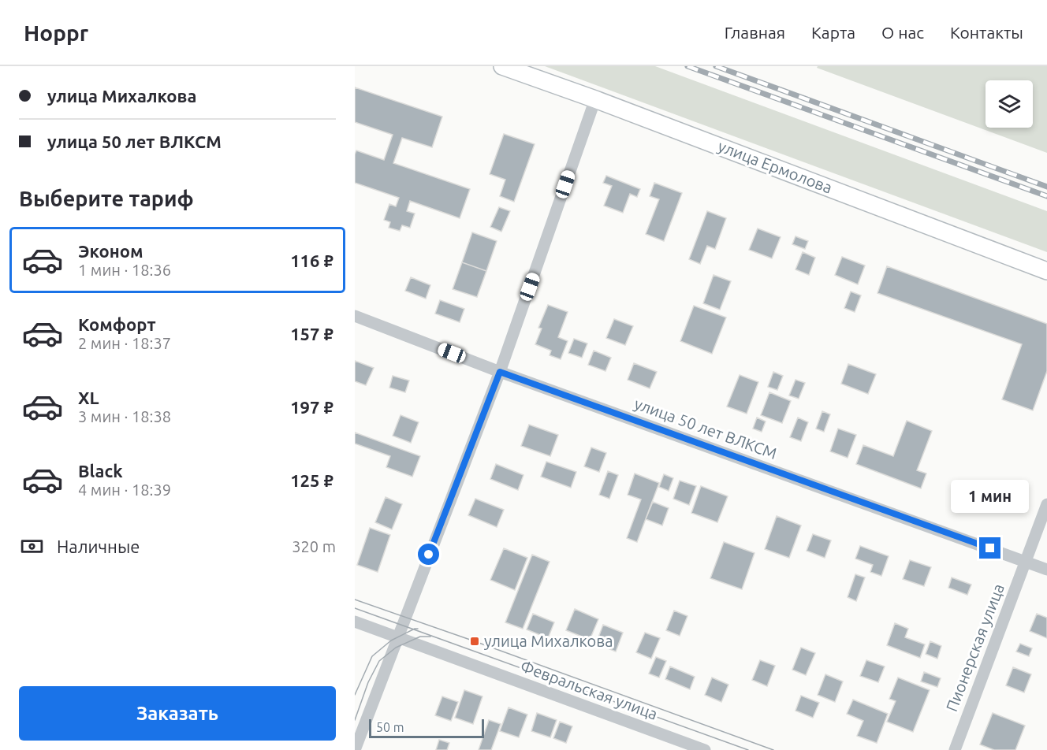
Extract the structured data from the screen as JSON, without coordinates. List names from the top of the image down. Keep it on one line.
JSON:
{"streets":{"street":["улица Ермолова","улица 50 лет ВЛКСМ","Пионерская улица","Февральская улица"]},"crossings":[["улица 50 лет ВЛКСМ","Пионерская улица"]],"places":{"transit":["улица Михалкова"]},"scale_bar":"50 m","page":{"header":"Hoppr","nav":["Главная","Карта","О нас","Контакты"],"banner":["улица Михалкова","улица 50 лет ВЛКСМ"],"heading":"Выберите тариф","list":[{"name":"Эконом","note":"1 мин · 18:36","value":"116 ₽"},{"name":"Комфорт","note":"2 мин · 18:37","value":"157 ₽"},{"name":"XL","note":"3 мин · 18:38","value":"197 ₽"},{"name":"Black","note":"4 мин · 18:39","value":"125 ₽"}],"bubble":"1 мин","pay":["Наличные","320 m"],"buttons":"Заказать","scale":"50 m"}}
